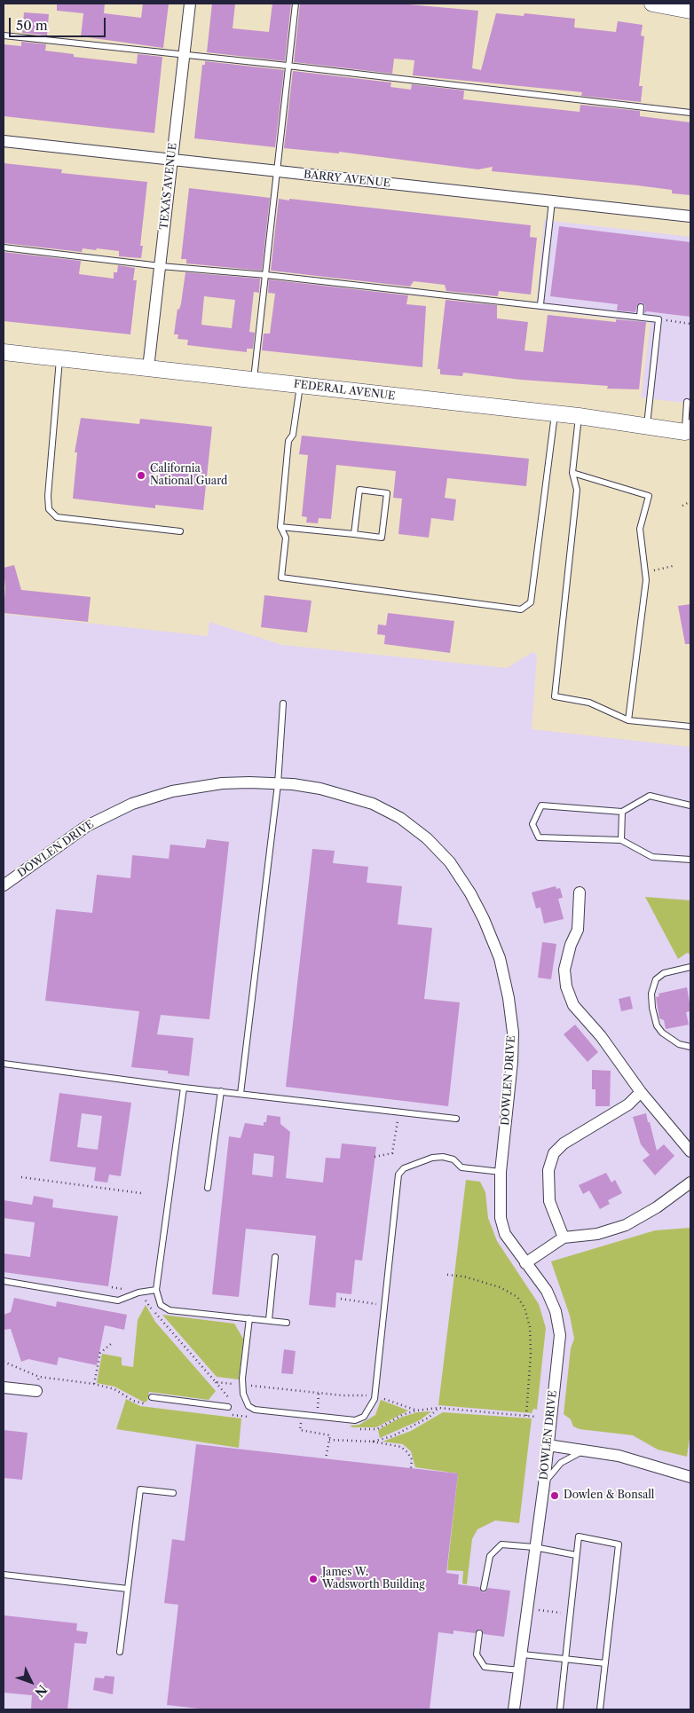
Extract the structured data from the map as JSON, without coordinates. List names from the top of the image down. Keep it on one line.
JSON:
{"streets":{"street":["BARRY AVENUE","TEXAS AVENUE","FEDERAL AVENUE","DOWLEN DRIVE"]},"crossings":[["BARRY AVENUE","TEXAS AVENUE"],["TEXAS AVENUE","FEDERAL AVENUE"]],"places":["California National Guard","Dowlen & Bonsall","James W. Wadsworth Building"],"scale_bar":"50 m","north":"bottom right"}
